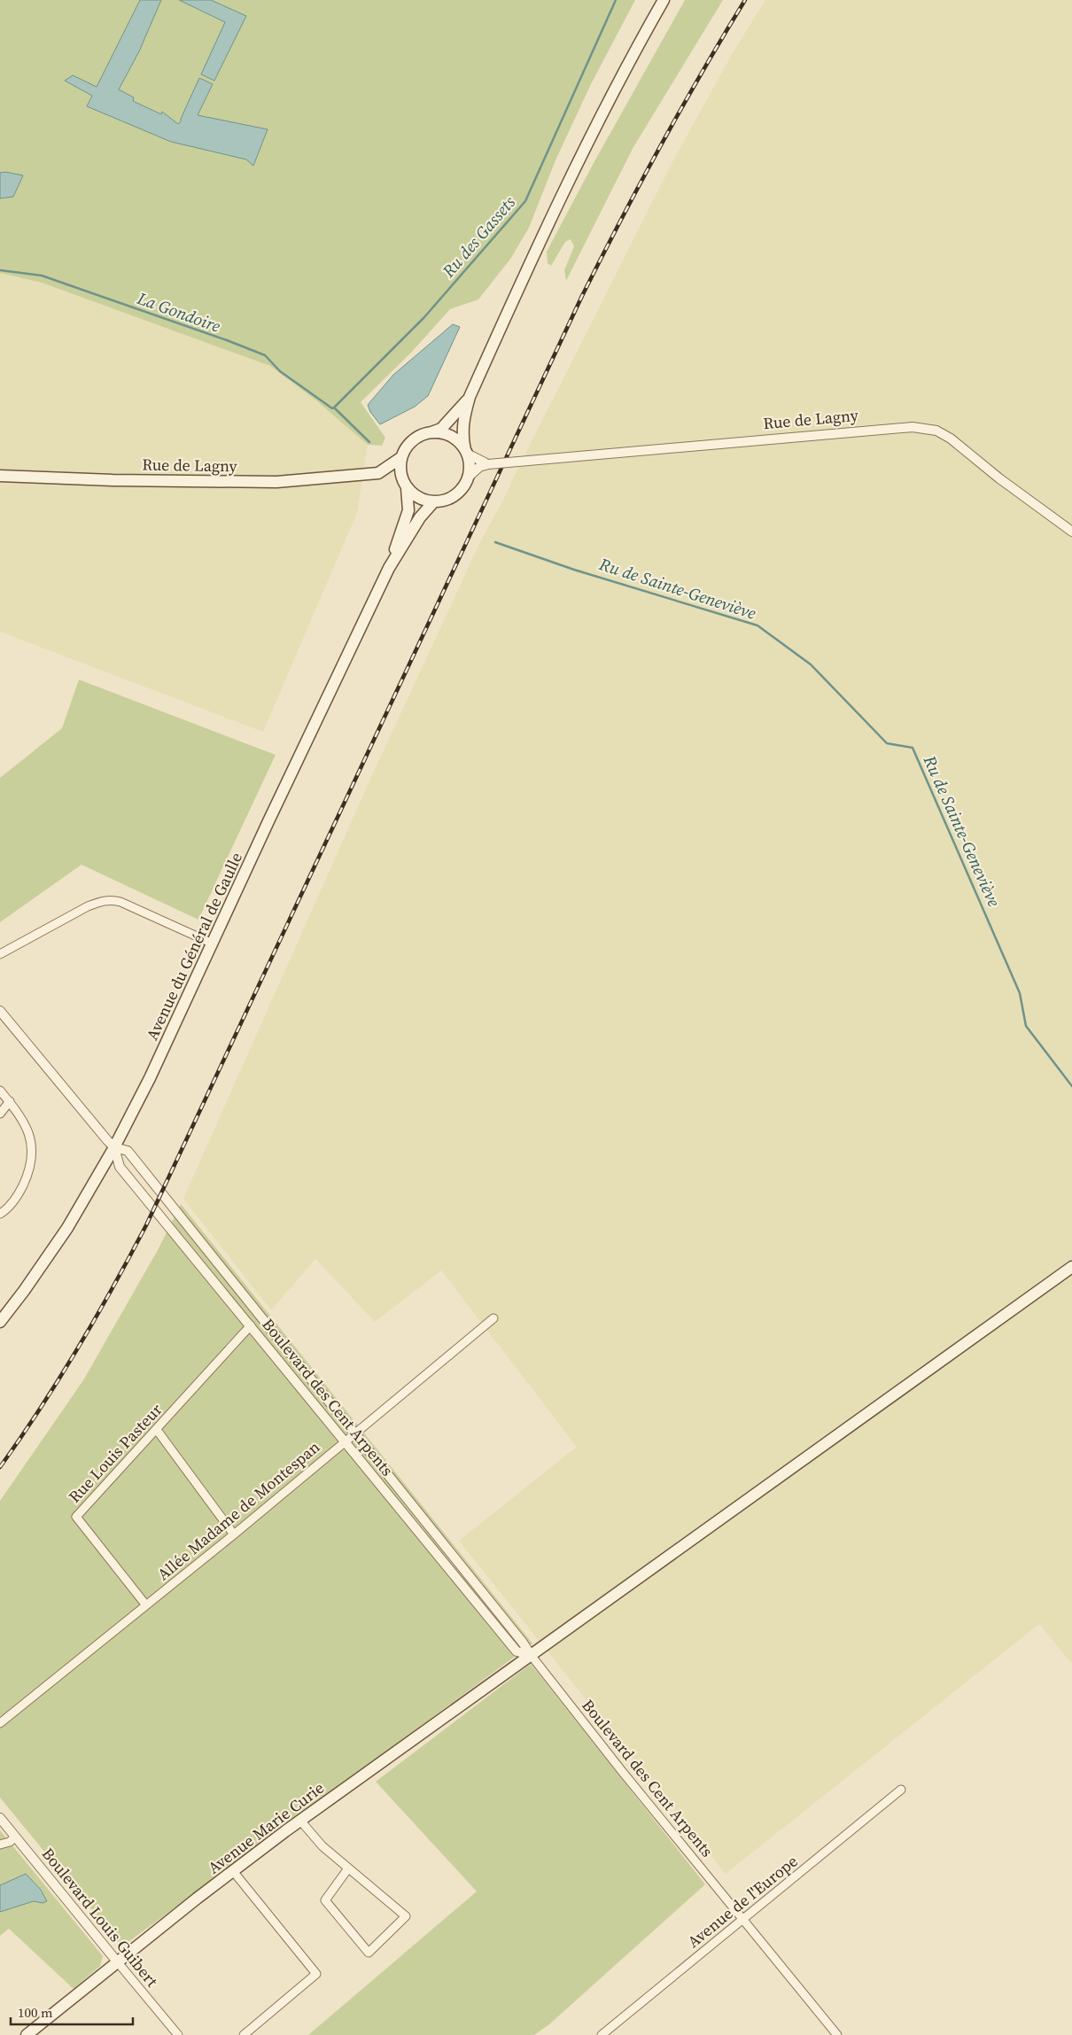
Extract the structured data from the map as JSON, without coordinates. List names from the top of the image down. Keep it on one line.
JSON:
{"streets":{"main road":["Rue de Lagny","Avenue du Général de Gaulle","Avenue Marie Curie"],"street":["Boulevard des Cent Arpents","Rue Louis Pasteur","Allée Madame de Montespan","Avenue de l'Europe","Boulevard Louis Guibert"]},"crossings":[["Rue de Lagny","Avenue du Général de Gaulle"],["Avenue du Général de Gaulle","Boulevard des Cent Arpents"],["Boulevard des Cent Arpents","Rue Louis Pasteur"],["Boulevard des Cent Arpents","Allée Madame de Montespan"],["Boulevard des Cent Arpents","Avenue Marie Curie"],["Boulevard des Cent Arpents","Avenue de l'Europe"],["Rue Louis Pasteur","Allée Madame de Montespan"],["Avenue Marie Curie","Boulevard Louis Guibert"]],"water":["Ru des Gassets","La Gondoire","Ru de Sainte-Geneviève"],"scale_bar":"100 m"}
